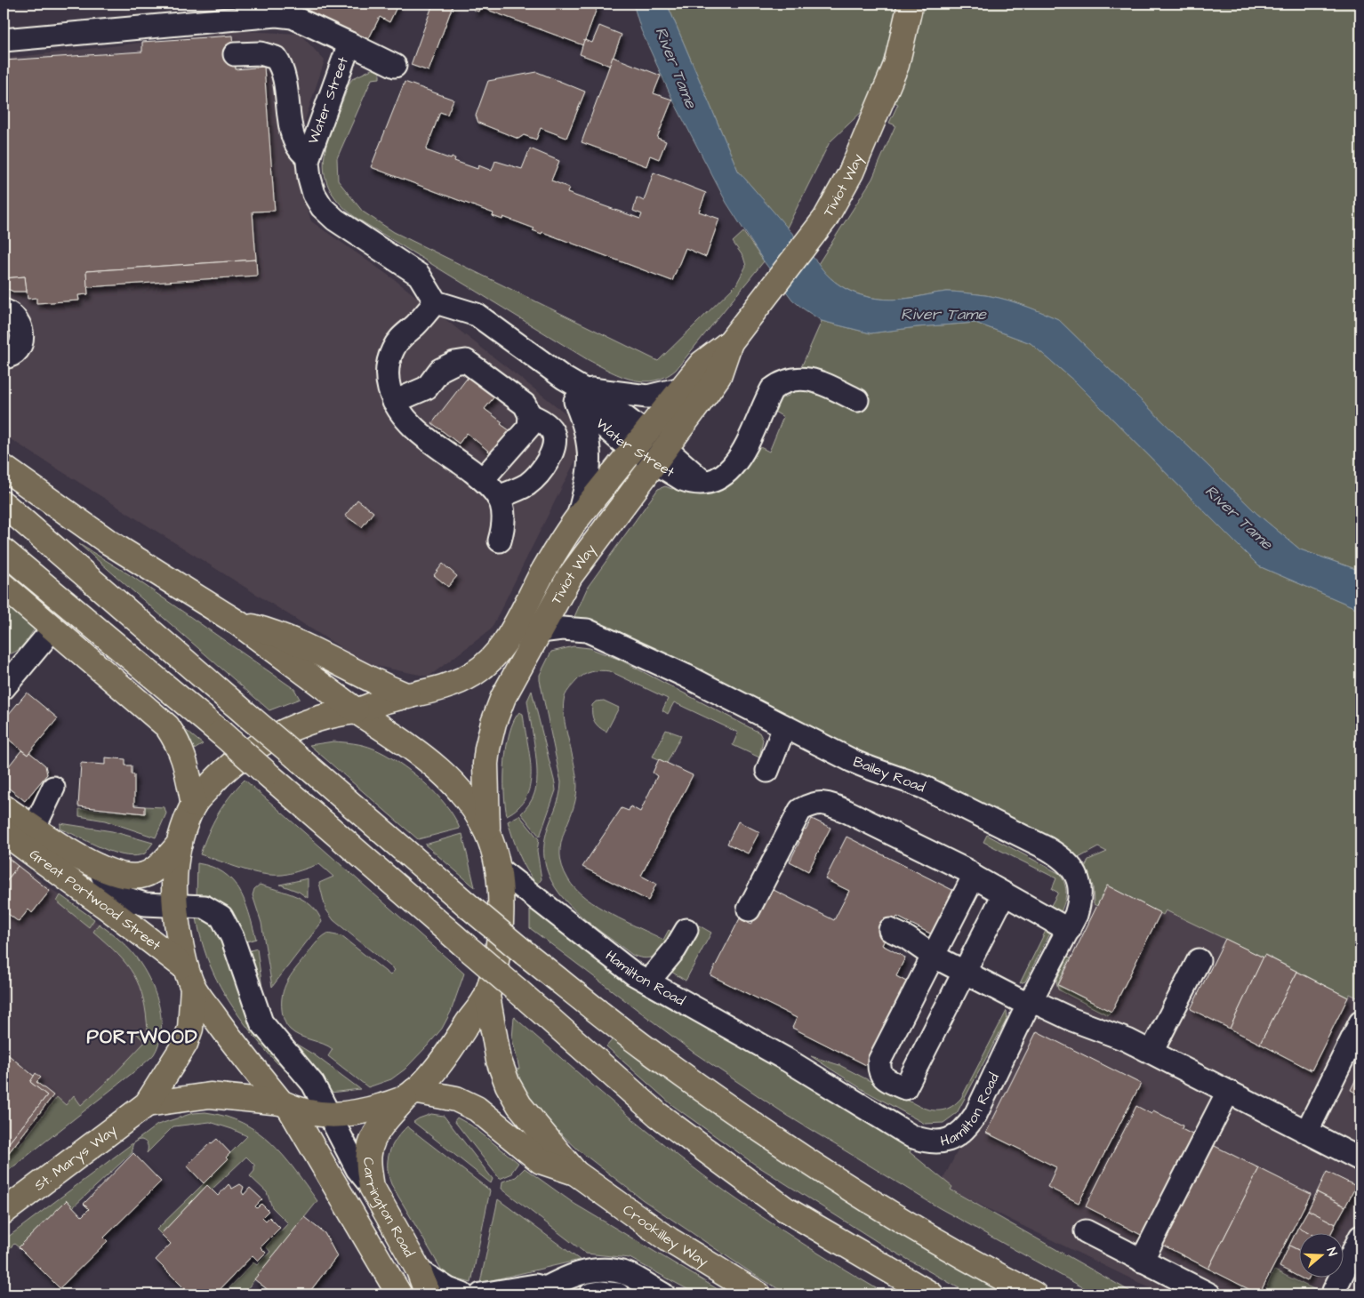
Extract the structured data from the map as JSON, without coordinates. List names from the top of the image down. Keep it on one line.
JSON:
{"streets":{"main road":["Tiviot Way","Great Portwood Street","St. Marys Way","Carrington Road","Crookilley Way"],"street":["Water Street","Bailey Road","Hamilton Road"]},"crossings":[["Water Street","Tiviot Way"],["Tiviot Way","Bailey Road"],["Bailey Road","Hamilton Road"],["Great Portwood Street","St. Marys Way"],["St. Marys Way","Carrington Road"],["St. Marys Way","Crookilley Way"],["Carrington Road","Crookilley Way"]],"districts":["PORTWOOD"],"water":["River Tame"],"north":"right"}
